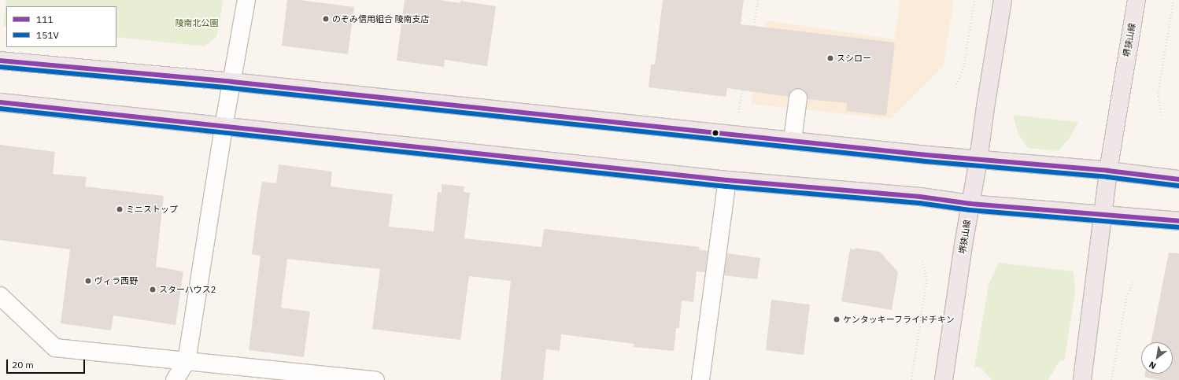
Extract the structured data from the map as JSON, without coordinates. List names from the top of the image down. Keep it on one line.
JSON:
{"streets":{"main road":["堺狭山線"]},"parks":["陵南北公園"],"places":["のぞみ信用組合 陵南支店","スシロー","ミニストップ","ヴィラ西野","スターハウス2","ケンタッキーフライドチキン"],"lines":["transit line 111","transit line 151V"],"legend":["111","151V"],"scale_bar":"20 m","north":"bottom left"}
